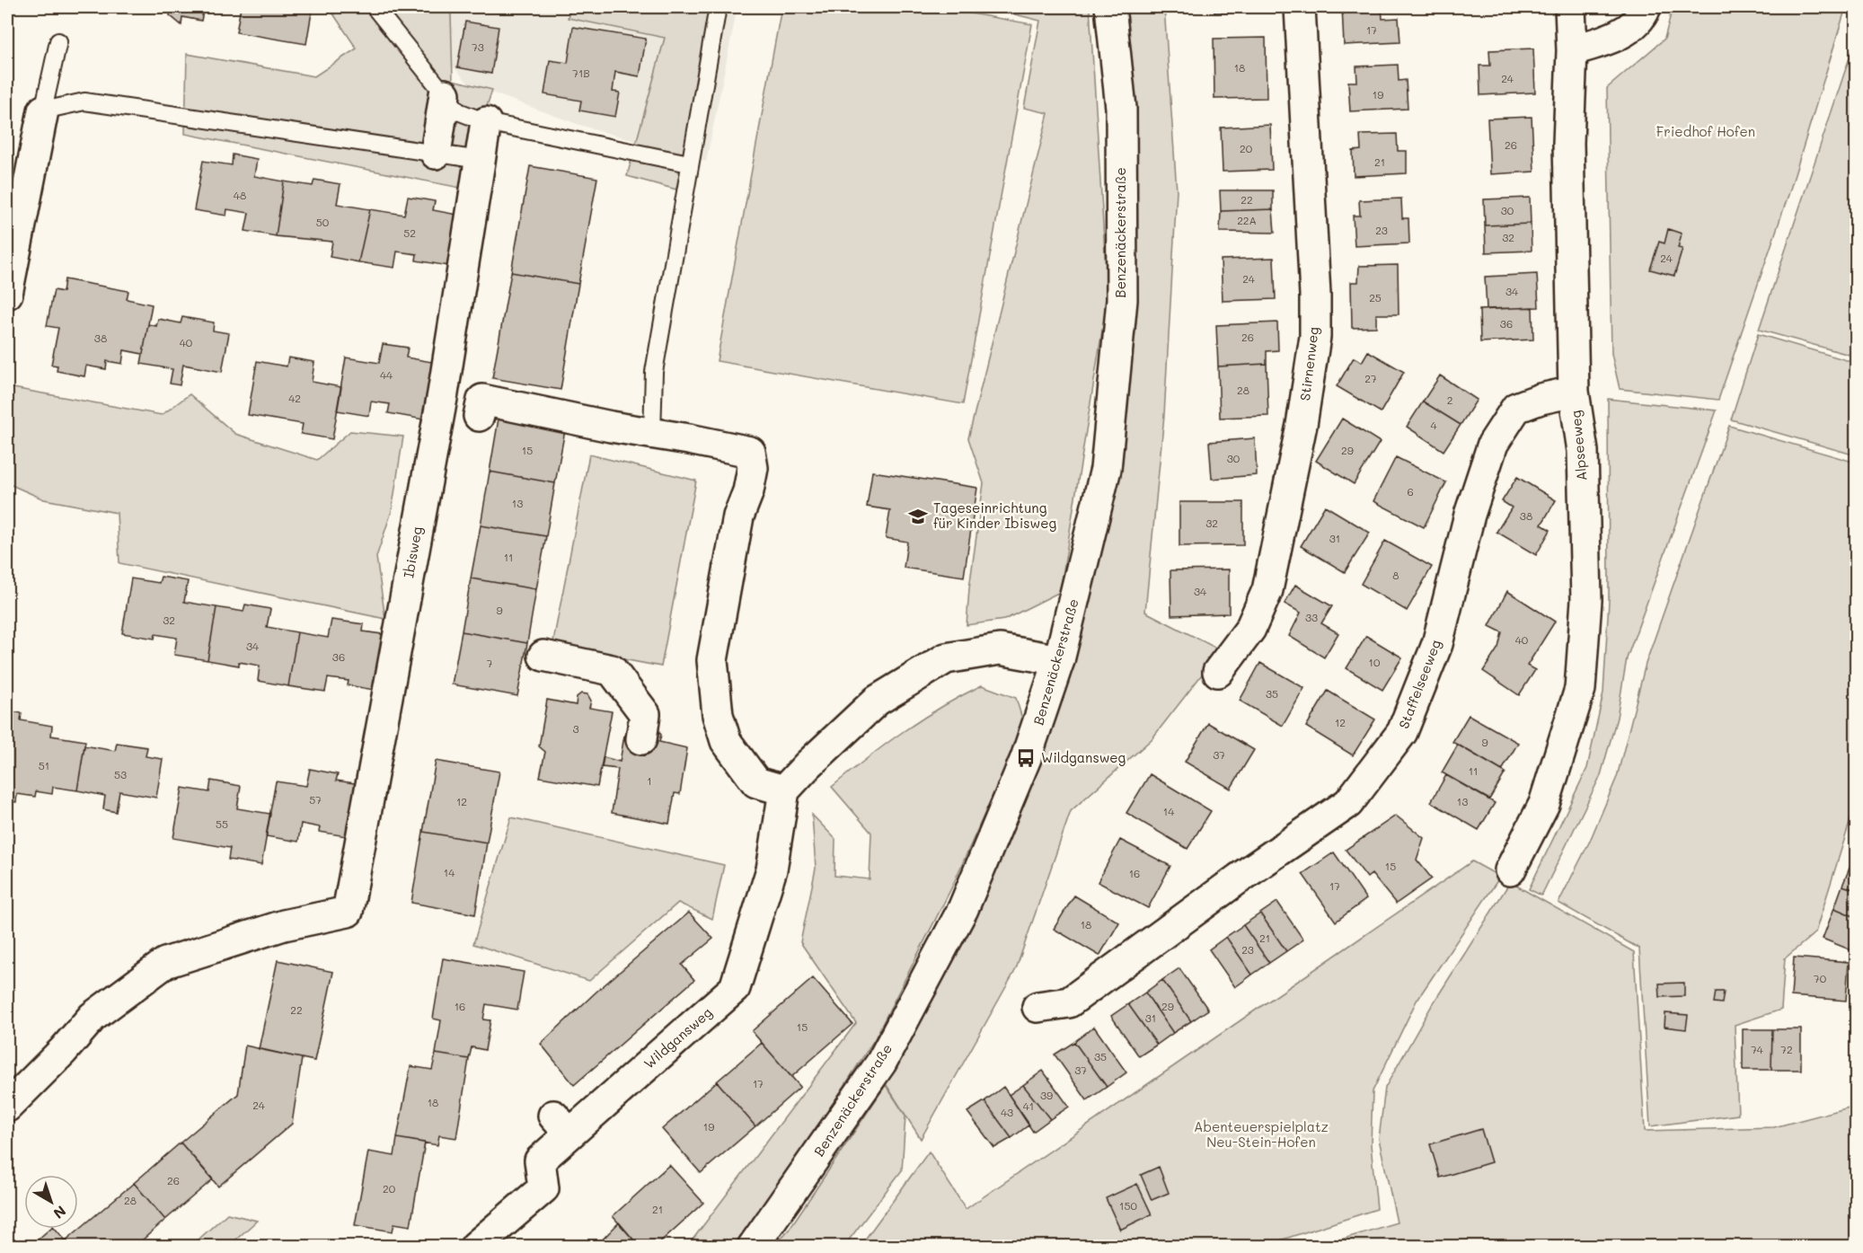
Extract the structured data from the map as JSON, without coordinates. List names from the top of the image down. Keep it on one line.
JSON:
{"streets":{"street":["Benzenäckerstraße","Stirnenweg","Alpseeweg","Ibisweg","Staffelseeweg","Wildgansweg"]},"crossings":[["Alpseeweg","Staffelseeweg"]],"parks":["Friedhof Hofen","Abenteuerspielplatz Neu-Stein-Hofen"],"places":{"school or university":["Tageseinrichtung für Kinder Ibisweg"],"bus stop":["Wildgansweg"]},"house_numbers":["17","73","18","71B","24","19","26","20","21","48","22","30","22A","50","23","52","32","24","24","34","25","36","26","38","40","44","27","28","42","2","4","15","29","30","6","13","38","32","31","11","8","34","9","33","32","40","34","36","10","7","35","12","3","9","37","51","11","53","1","57","12","13","14","55","15","14","16","17","18","21","23","70","16","29","22","31","15","74","72","35","37","17","39","18","24","41","43","19","26","20","28","150","21"],"north":"bottom right"}
